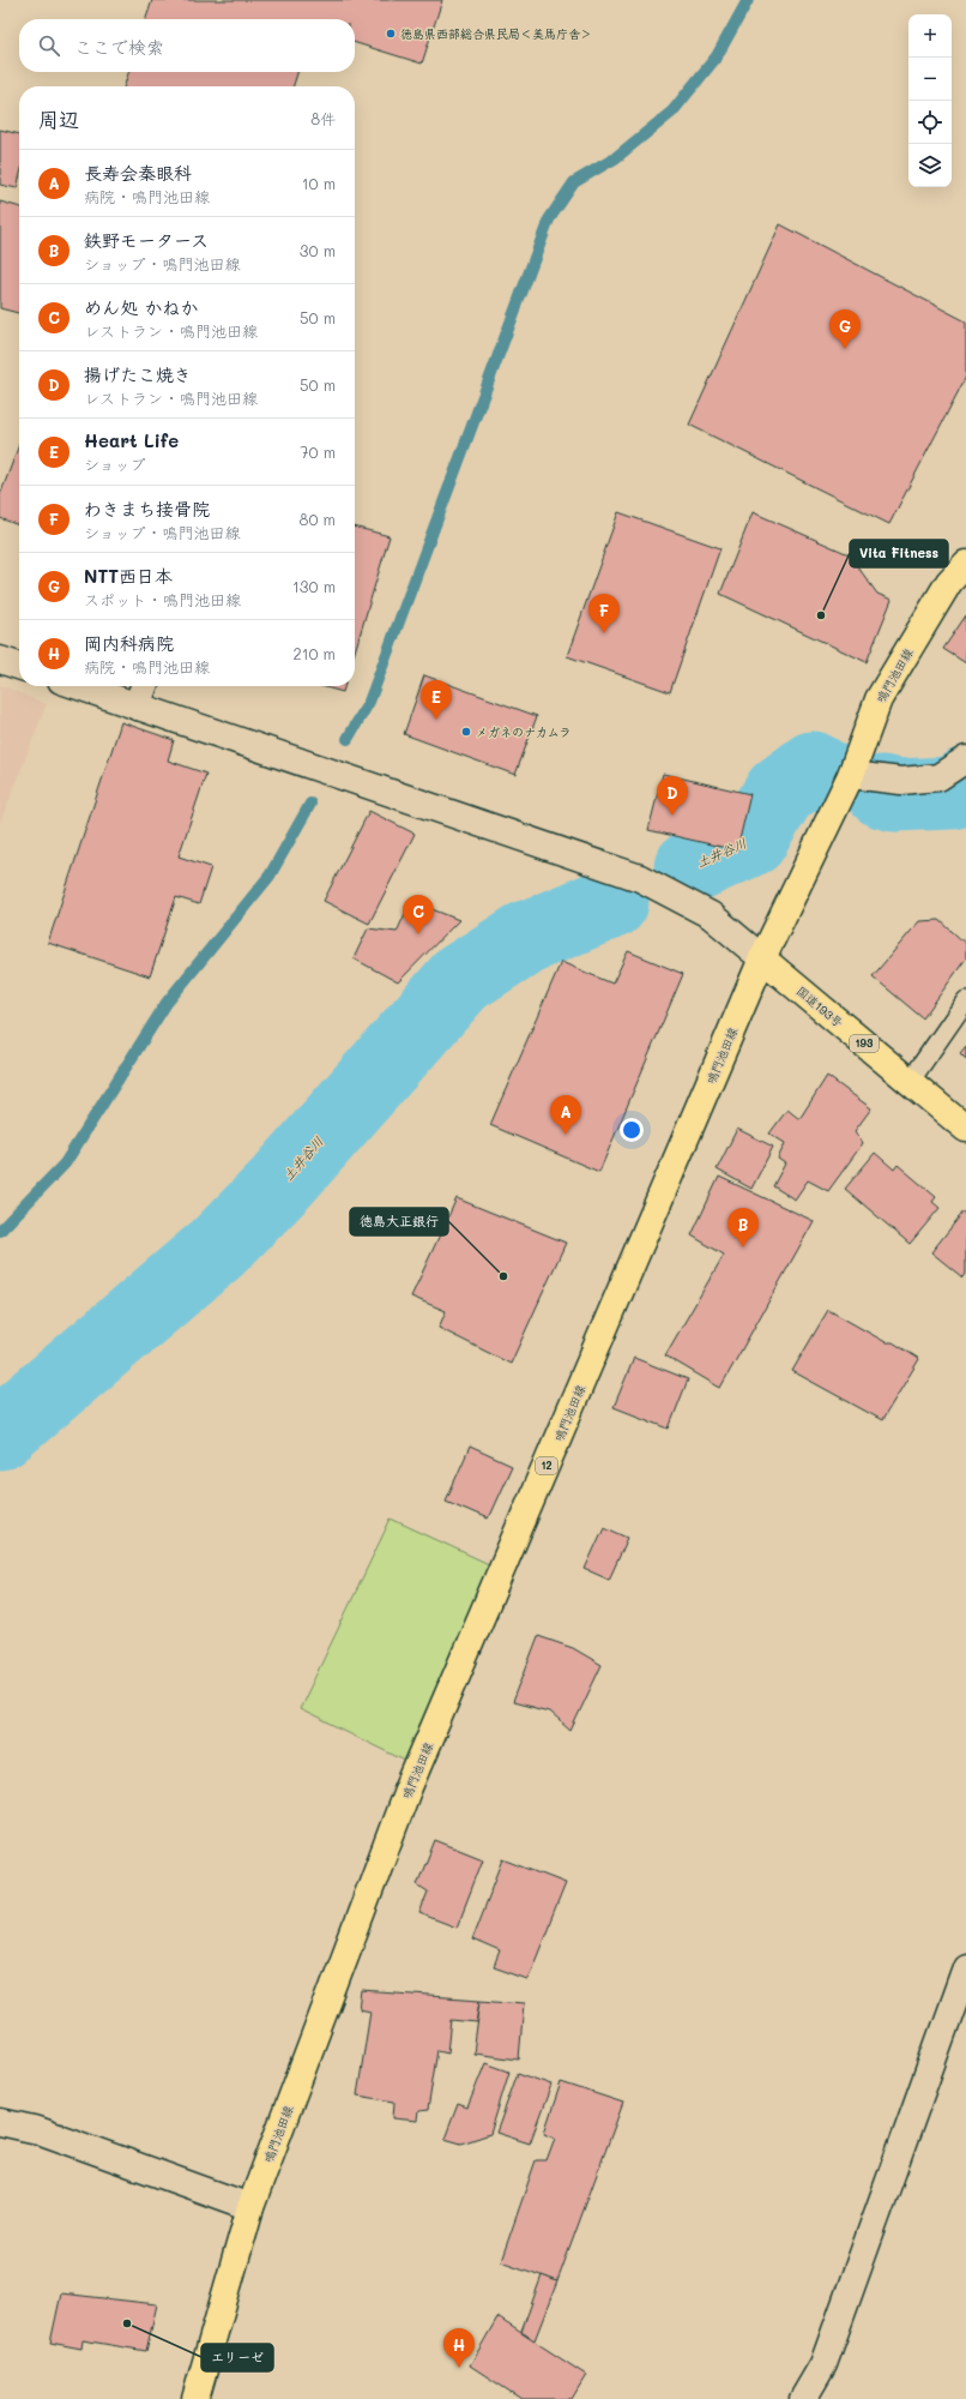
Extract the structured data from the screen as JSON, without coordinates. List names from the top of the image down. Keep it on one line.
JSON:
{"streets":{"main road":["鳴門池田線","国道193号","193","12"]},"crossings":[["鳴門池田線","国道193号"]],"water":["土井谷川"],"places":["徳島県西部総合県民局＜美馬庁舎＞","Vita Fitness","メガネのナカムラ","徳島大正銀行","エリーゼ"],"page":{"map_buttons":["+","−"],"search":"ここで検索","heading":["周辺","8件"],"list":[{"mark":"A","name":"長寿会秦眼科","note":"病院 · 鳴門池田線","value":"10 m"},{"mark":"B","name":"鉄野モータース","note":"ショップ · 鳴門池田線","value":"30 m"},{"mark":"C","name":"めん処 かねか","note":"レストラン · 鳴門池田線","value":"50 m"},{"mark":"D","name":"揚げたこ焼き","note":"レストラン · 鳴門池田線","value":"50 m"},{"mark":"E","name":"Heart Life","note":"ショップ","value":"70 m"},{"mark":"F","name":"わきまち接骨院","note":"ショップ · 鳴門池田線","value":"80 m"},{"mark":"G","name":"NTT西日本","note":"スポット · 鳴門池田線","value":"130 m"},{"mark":"H","name":"岡内科病院","note":"病院 · 鳴門池田線","value":"210 m"}],"pins":["G","F","E","D","C","A","B","H"]}}
